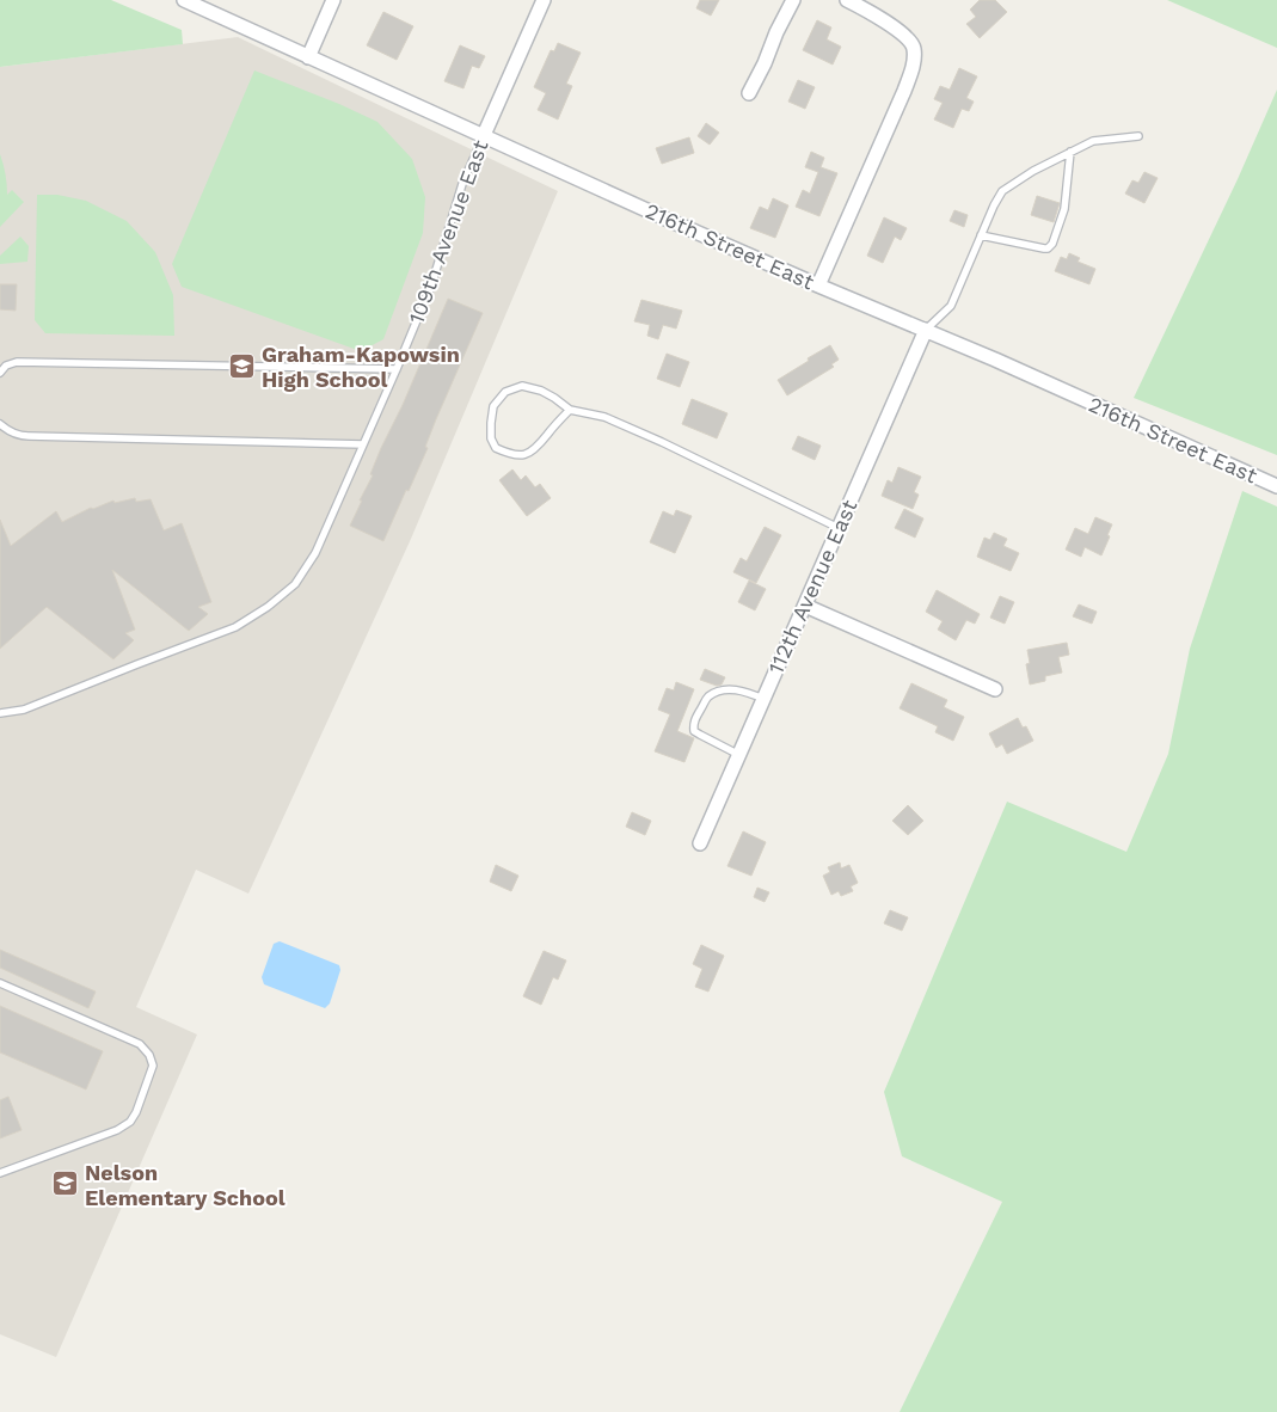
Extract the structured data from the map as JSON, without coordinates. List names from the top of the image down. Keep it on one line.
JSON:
{"streets":{"street":["109th Avenue East","216th Street East","112th Avenue East"]},"crossings":[["109th Avenue East","216th Street East"],["216th Street East","112th Avenue East"]],"places":{"school or university":["Graham-Kapowsin High School","Nelson Elementary School"]}}
